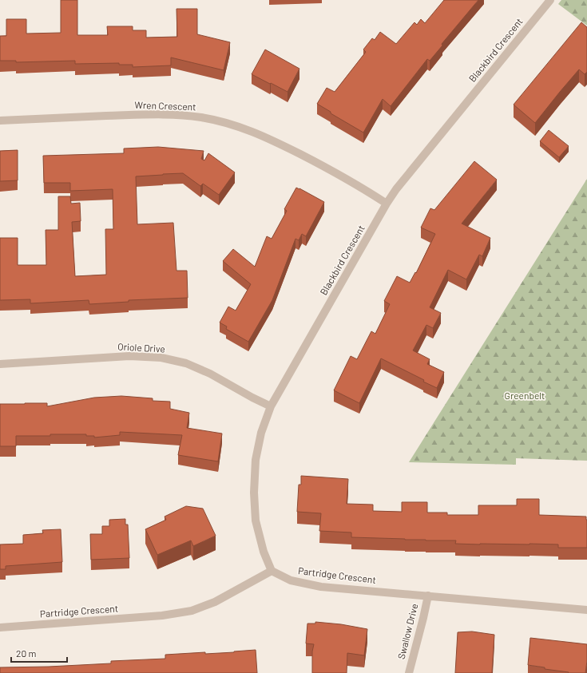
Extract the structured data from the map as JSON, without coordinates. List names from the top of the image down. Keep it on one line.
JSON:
{"streets":{"street":["Blackbird Crescent","Wren Crescent","Oriole Drive","Partridge Crescent","Swallow Drive"]},"crossings":[["Blackbird Crescent","Wren Crescent"],["Blackbird Crescent","Oriole Drive"],["Blackbird Crescent","Partridge Crescent"],["Partridge Crescent","Swallow Drive"]],"parks":["Greenbelt"],"scale_bar":"20 m"}
